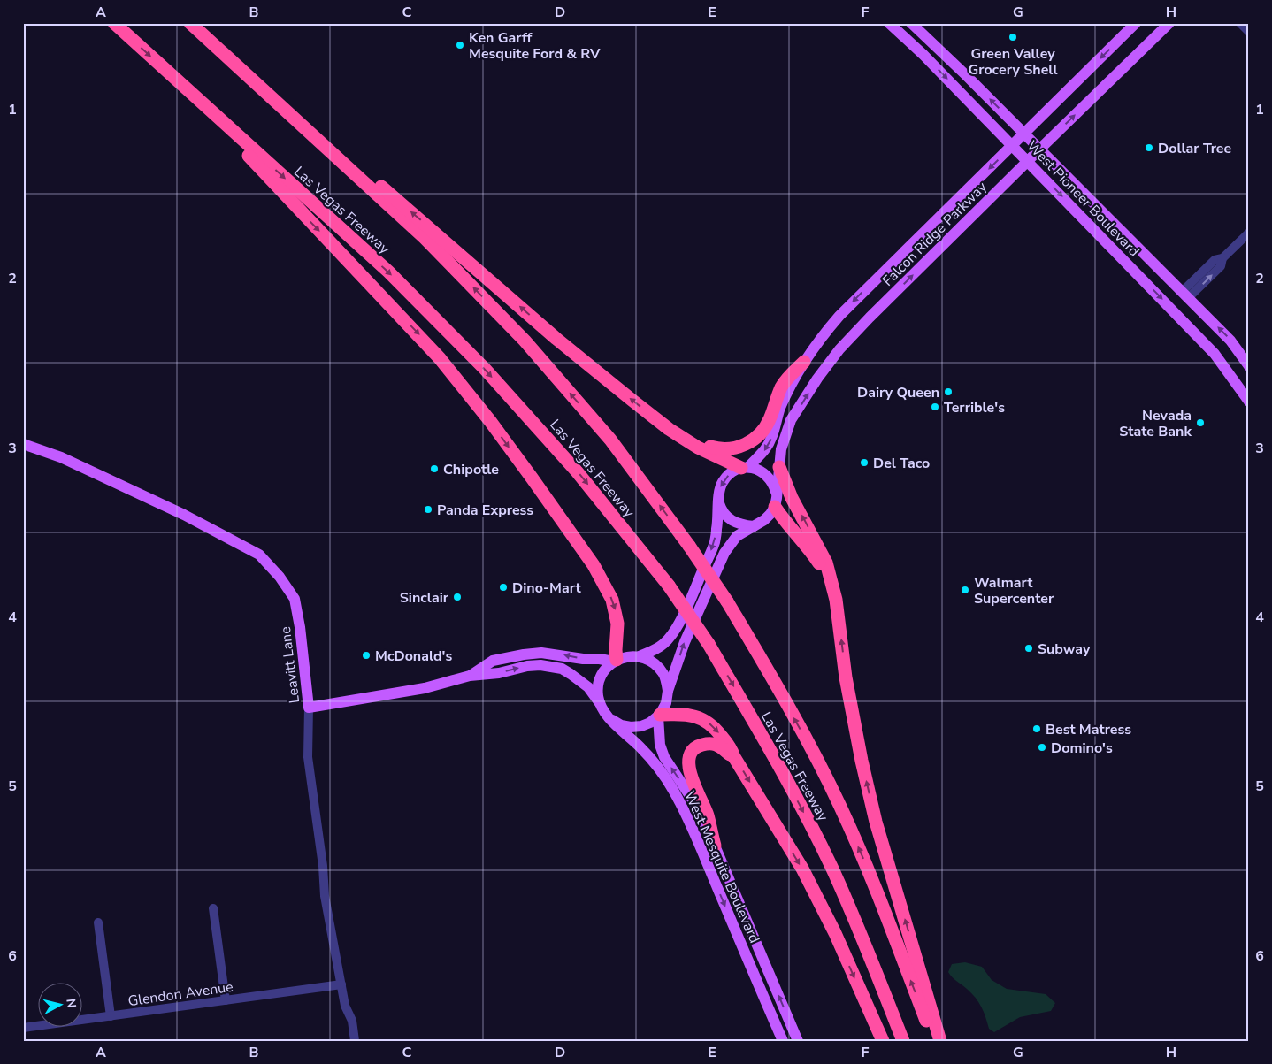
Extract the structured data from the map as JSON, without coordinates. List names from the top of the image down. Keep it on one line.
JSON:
{"streets":{"highway":["Las Vegas Freeway"],"main road":["West Pioneer Boulevard","Falcon Ridge Parkway","Leavitt Lane","West Mesquite Boulevard"],"street":["Glendon Avenue"]},"crossings":[["West Pioneer Boulevard","Falcon Ridge Parkway"],["Falcon Ridge Parkway","Leavitt Lane"],["Falcon Ridge Parkway","West Mesquite Boulevard"],["Leavitt Lane","Glendon Avenue"]],"places":["Green Valley Grocery Shell","Ken Garff Mesquite Ford & RV","Dollar Tree","Dairy Queen","Terrible's","Nevada State Bank","Del Taco","Chipotle","Panda Express","Dino-Mart","Walmart Supercenter","Sinclair","Subway","McDonald's","Best Matress","Domino's"],"north":"right","grid":{"columns":["A","B","C","D","E","F","G","H"],"rows":["1","2","3","4","5","6"]}}
